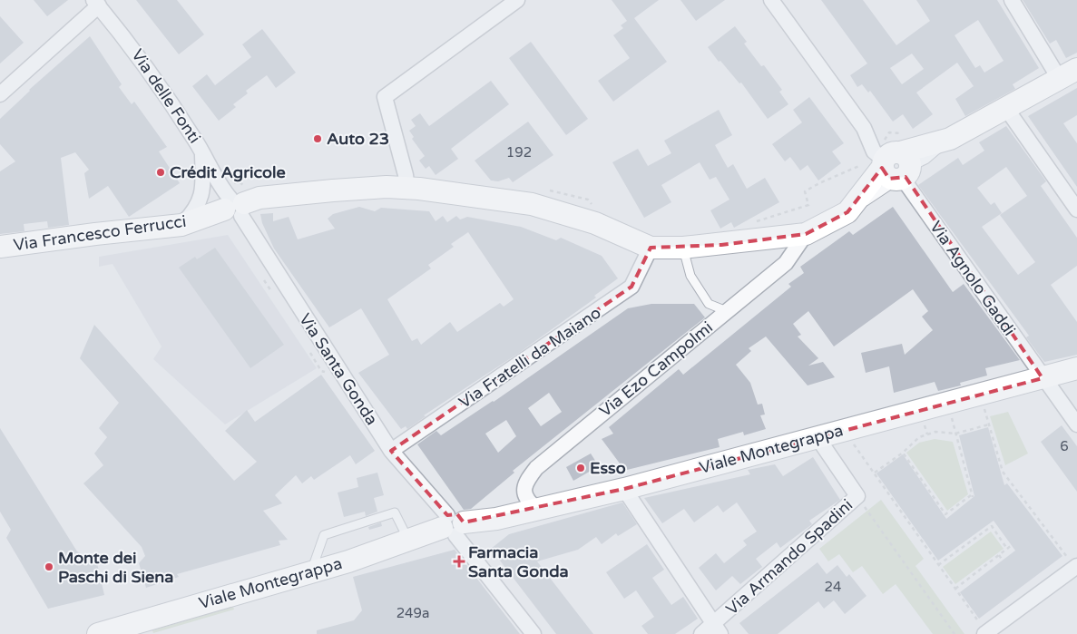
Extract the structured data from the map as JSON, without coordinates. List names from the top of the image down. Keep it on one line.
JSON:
{"streets":{"street":["Via delle Fonti","Via Francesco Ferrucci","Via Agnolo Gaddi","Via Fratelli da Maiano","Via Santa Gonda","Via Ezo Campolmi","Viale Montegrappa","Via Armando Spadini"]},"crossings":[["Via delle Fonti","Via Francesco Ferrucci"],["Via delle Fonti","Via Santa Gonda"],["Via Francesco Ferrucci","Via Agnolo Gaddi"],["Via Francesco Ferrucci","Via Fratelli da Maiano"],["Via Francesco Ferrucci","Via Santa Gonda"],["Via Francesco Ferrucci","Via Ezo Campolmi"],["Via Agnolo Gaddi","Viale Montegrappa"],["Via Fratelli da Maiano","Via Santa Gonda"],["Via Santa Gonda","Viale Montegrappa"],["Via Ezo Campolmi","Viale Montegrappa"]],"places":{"other":["Auto 23","Crédit Agricole","Esso","Monte dei Paschi di Siena"],"health":["Farmacia Santa Gonda"]},"house_numbers":["192","6","24","249a"]}
